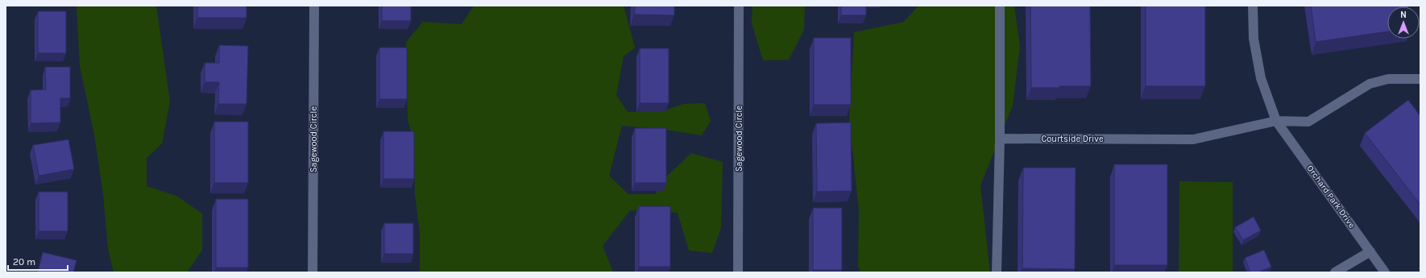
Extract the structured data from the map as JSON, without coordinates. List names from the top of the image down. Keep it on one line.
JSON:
{"streets":{"street":["Sagewood Circle","Courtside Drive","Orchard Park Drive"]},"crossings":[["Courtside Drive","Orchard Park Drive"]],"scale_bar":"20 m","north":"top"}
